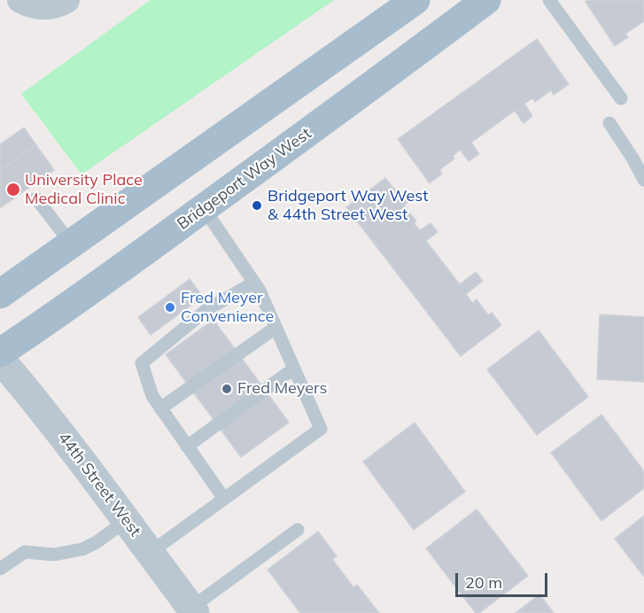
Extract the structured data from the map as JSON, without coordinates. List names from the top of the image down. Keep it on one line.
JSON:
{"streets":{"main road":["Bridgeport Way West"],"street":["44th Street West"]},"places":["University Place Medical Clinic","Bridgeport Way West & 44th Street West","Fred Meyer Convenience","Fred Meyers"],"scale_bar":"20 m"}
